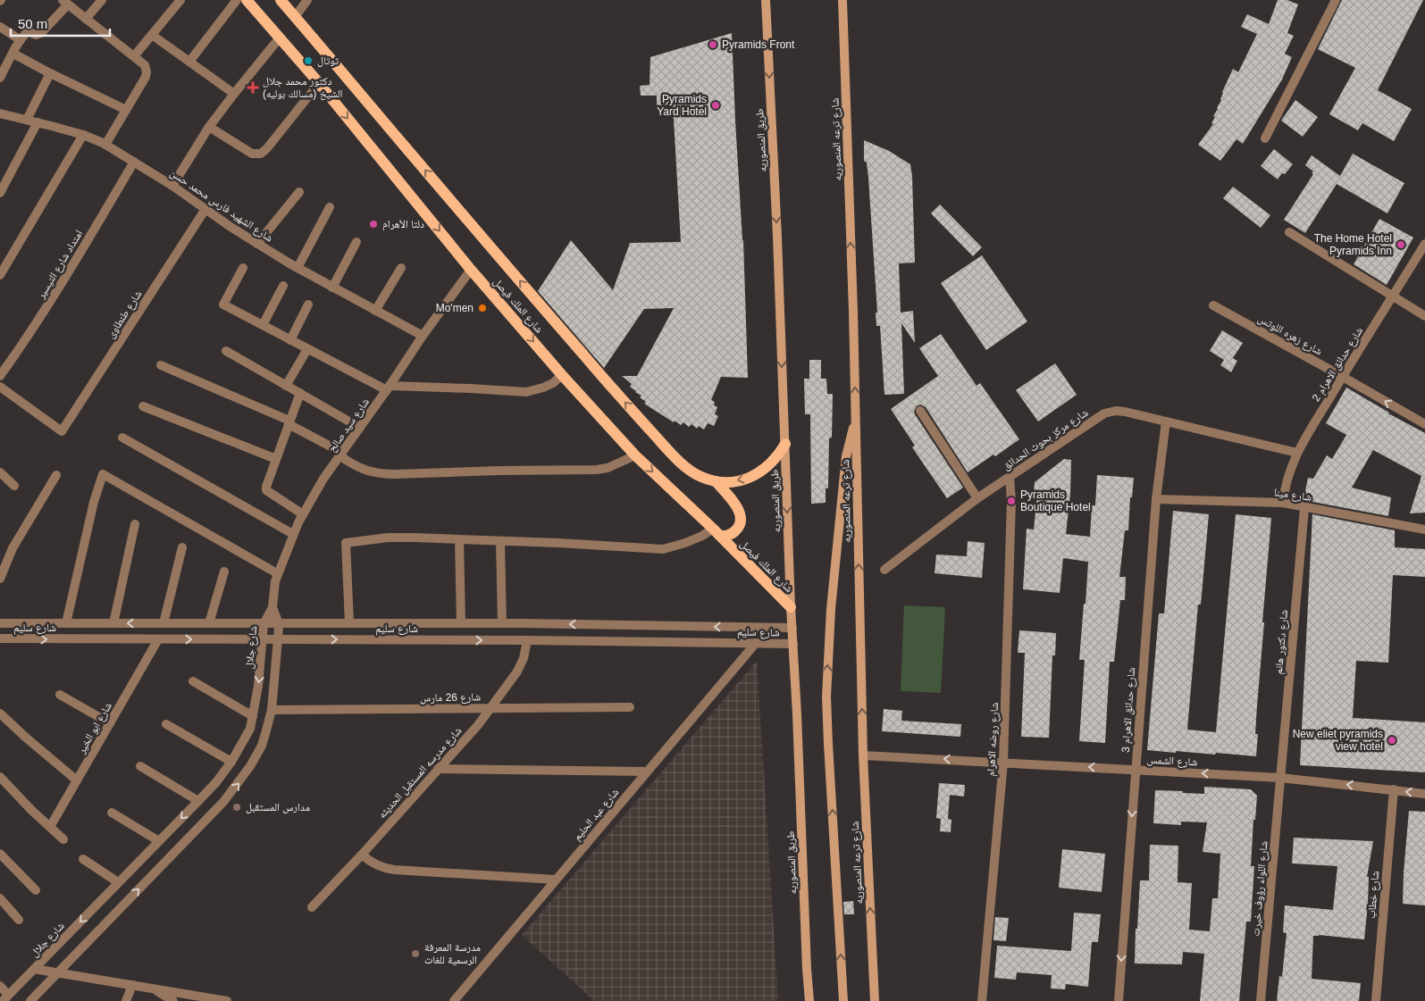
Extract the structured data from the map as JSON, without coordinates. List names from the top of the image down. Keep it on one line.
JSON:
{"streets":{"main road":["شارع ترعه المنصوريه","طريق المنصوريه","شارع الملك فيصل"],"street":["شارع الشهيد فارس محمد حسن","امتداد شارع التيسير","شارع طنطاوى","شارع زهره اللوتس","شارع حدائق الاهرام 2","شارع سيد صالح","شارع مركز بحوث الحدائق","شارع مينا","شارع سليم","شارع دكتور هانم","شارع جلال","شارع 26 مارس","شارع حدائق الاهرام 3","شارع ابو الخير","شارع روضه الاهرام","شارع الشمس","شارع مدرسه المستقبل الحديثه","شارع عبد الحليم","شارع اللواء رؤوف خيرت","شارع خطاب"]},"crossings":[["شارع ترعه المنصوريه","شارع الشمس"],["طريق المنصوريه","شارع الملك فيصل"],["طريق المنصوريه","شارع سليم"],["شارع الشهيد فارس محمد حسن","امتداد شارع التيسير"],["شارع الشهيد فارس محمد حسن","شارع طنطاوى"],["شارع الشهيد فارس محمد حسن","شارع سيد صالح"],["شارع الملك فيصل","شارع سيد صالح"],["شارع زهره اللوتس","شارع حدائق الاهرام 2"],["شارع حدائق الاهرام 2","شارع مركز بحوث الحدائق"],["شارع حدائق الاهرام 2","شارع مينا"],["شارع سيد صالح","شارع جلال"],["شارع مركز بحوث الحدائق","شارع حدائق الاهرام 3"],["شارع مركز بحوث الحدائق","شارع روضه الاهرام"],["شارع مينا","شارع دكتور هانم"],["شارع مينا","شارع حدائق الاهرام 3"],["شارع سليم","شارع جلال"],["شارع سليم","شارع ابو الخير"],["شارع سليم","شارع مدرسه المستقبل الحديثه"],["شارع سليم","شارع عبد الحليم"],["شارع دكتور هانم","شارع الشمس"],["شارع دكتور هانم","شارع اللواء رؤوف خيرت"],["شارع 26 مارس","شارع مدرسه المستقبل الحديثه"],["شارع حدائق الاهرام 3","شارع الشمس"],["شارع روضه الاهرام","شارع الشمس"],["شارع الشمس","شارع اللواء رؤوف خيرت"],["شارع الشمس","شارع خطاب"]],"one_way":["شارع زهره اللوتس","شارع حدائق الاهرام 3","شارع الشمس"],"places":{"other":["Pyramids Front","توتال","Pyramids Yard Hotel","دلتا الأهرام","The Home Hotel Pyramids Inn","Mo'men","Pyramids Boutique Hotel","New eliet pyramids view hotel","مدارس المستقبل","مدرسة المعرفة الرسمية للغات"],"health":["دكتور محمد جلال الشيخ (مسالك بوليه)"]},"scale_bar":"50 m"}
